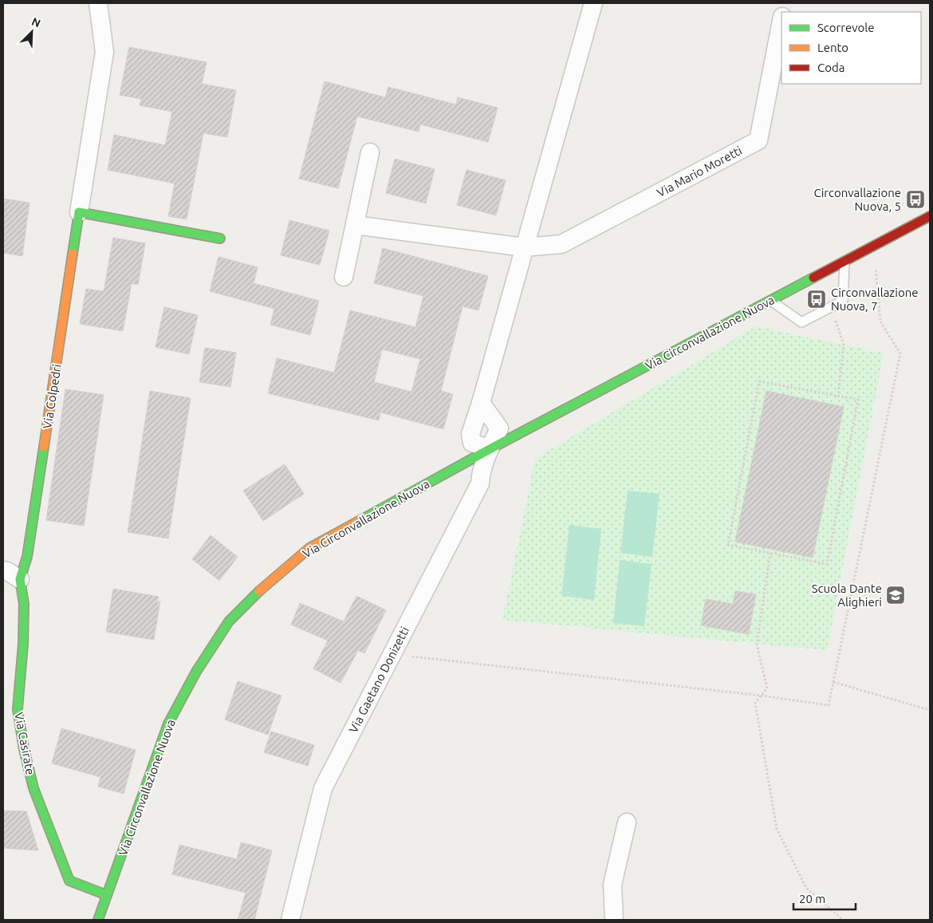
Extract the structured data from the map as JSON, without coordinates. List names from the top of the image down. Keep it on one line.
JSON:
{"streets":{"main road":["Via Circonvallazione Nuova","Via Colpedri","Via Casirate"],"street":["Via Mario Moretti","Via Gaetano Donizetti"]},"crossings":[["Via Circonvallazione Nuova","Via Gaetano Donizetti"],["Via Circonvallazione Nuova","Via Casirate"],["Via Colpedri","Via Casirate"]],"places":{"bus stop":["Circonvallazione Nuova, 5","Circonvallazione Nuova, 7"],"school or university":["Scuola Dante Alighieri"]},"legend":["Scorrevole","Lento","Coda"],"scale_bar":"20 m","north":"top right"}
